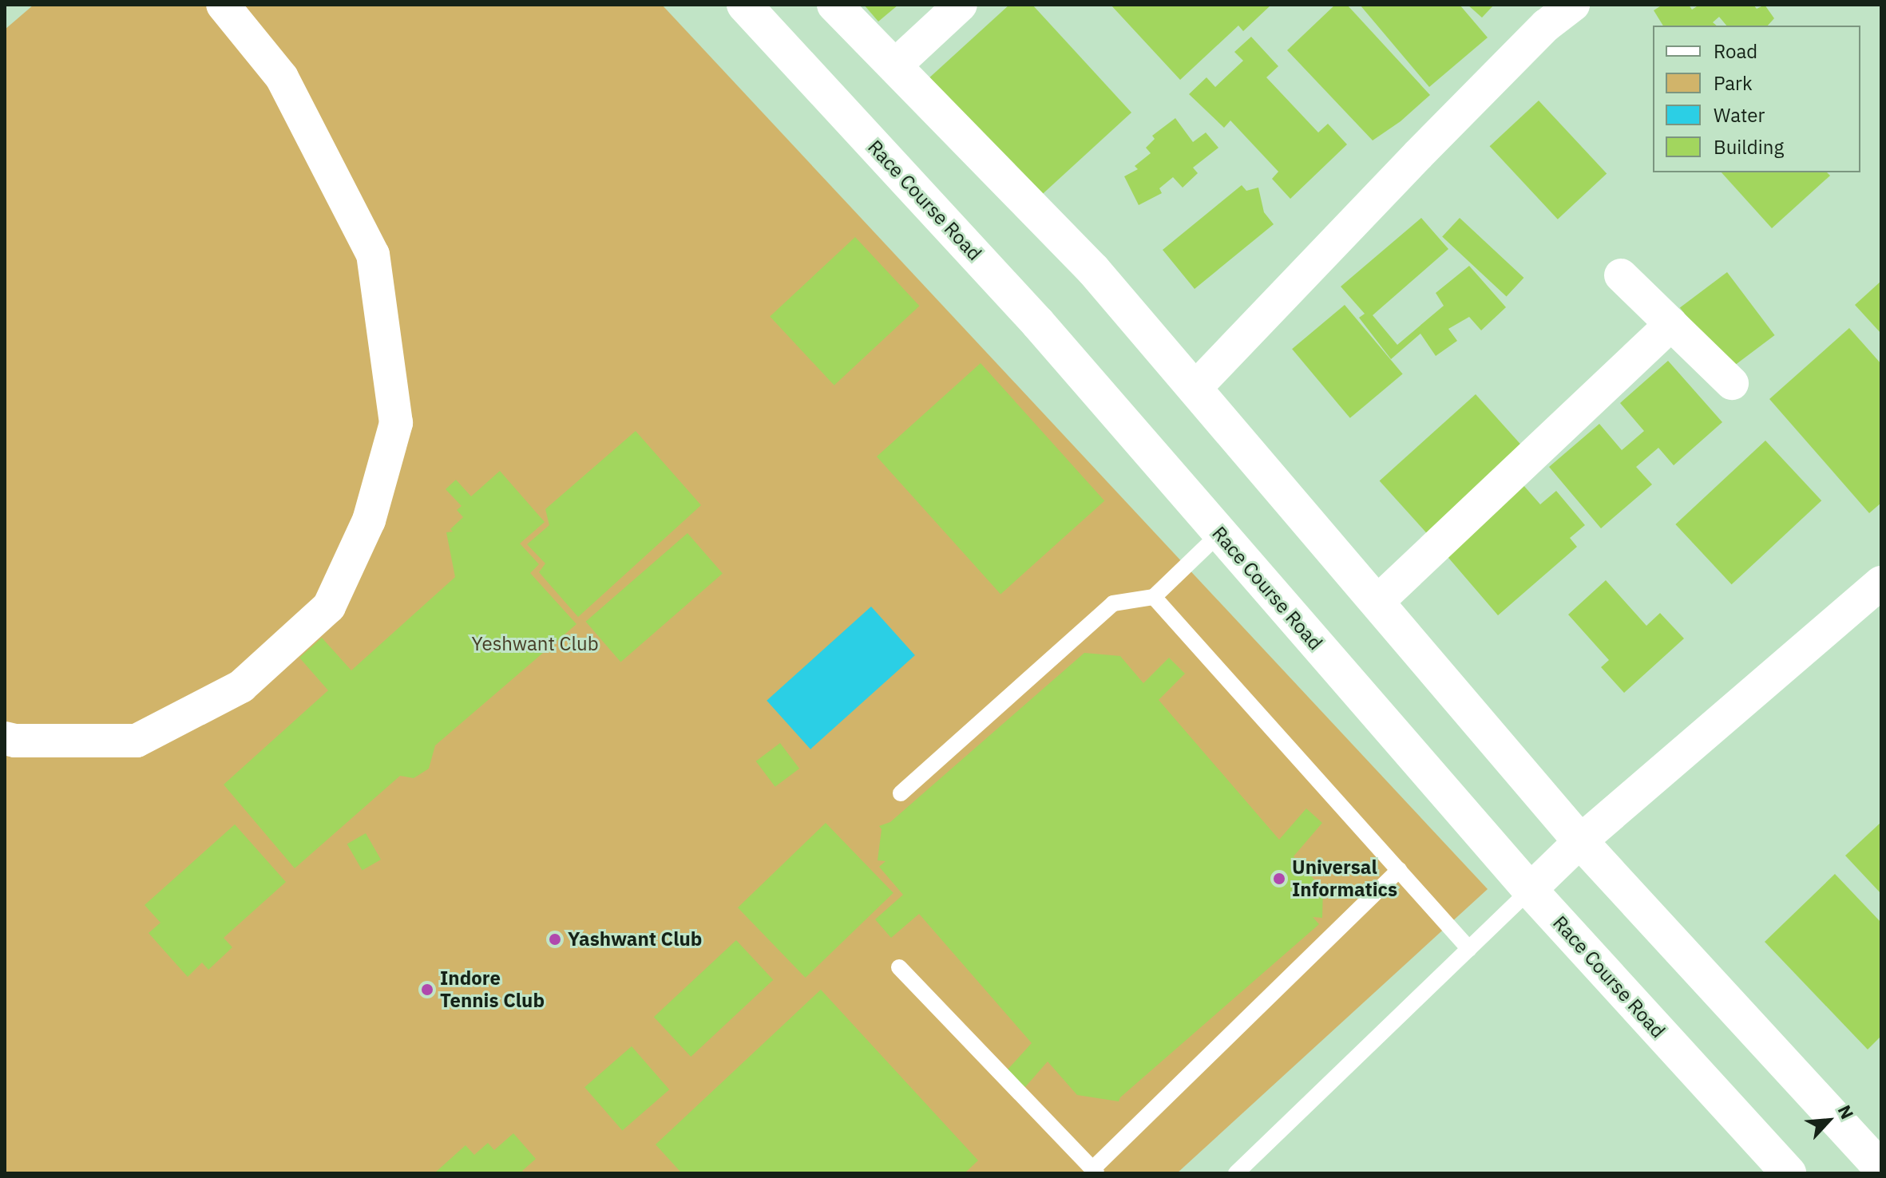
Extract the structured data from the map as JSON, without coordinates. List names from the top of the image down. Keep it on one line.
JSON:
{"streets":{"main road":["Race Course Road"]},"parks":["Yeshwant Club"],"places":["Universal Informatics","Yashwant Club","Indore Tennis Club"],"legend":["Road","Park","Water","Building"],"north":"top right"}
